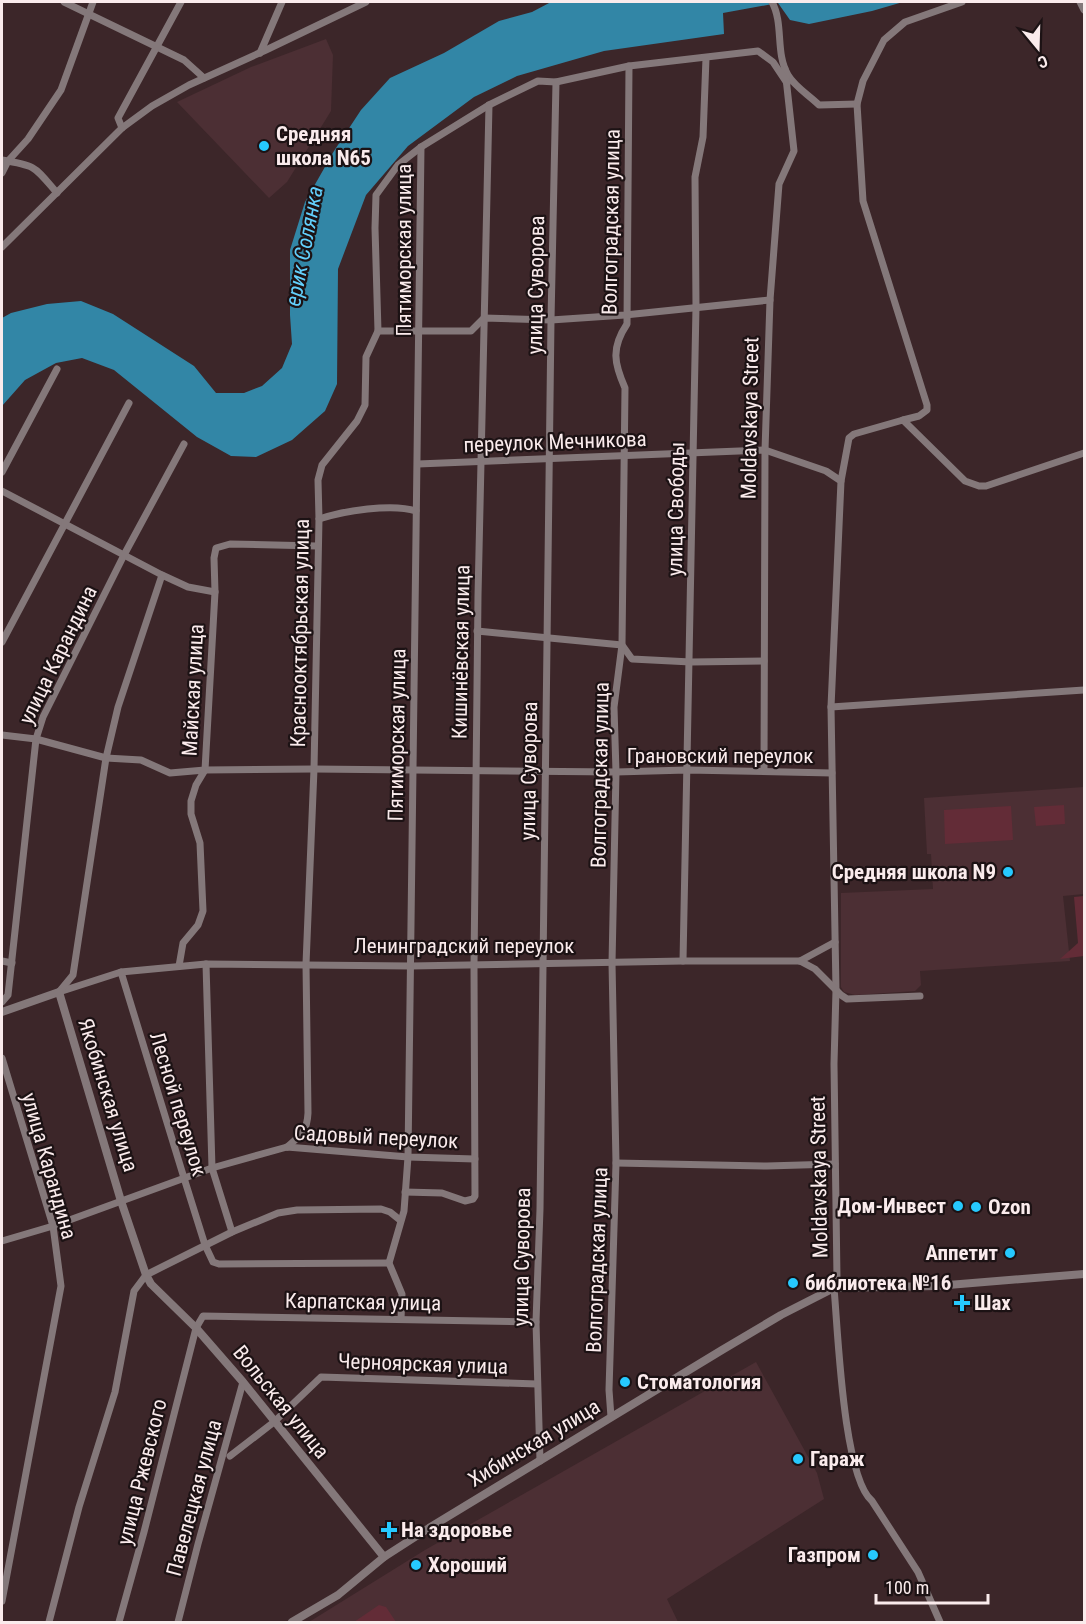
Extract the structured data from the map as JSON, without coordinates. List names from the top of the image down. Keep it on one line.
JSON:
{"streets":{"street":["Волгоградская улица","Пятиморская улица","улица Суворова","Moldavskaya Street","переулок Мечникова","улица Свободы","Краснооктябрьская улица","Кишинёвская улица","улица Карандина","Майская улица","Грановский переулок","Ленинградский переулок","Якобинская улица","Лесной переулок","Садовый переулок","Карпатская улица","Черноярская улица","Вольская улица","Хибинская улица","улица Ржевского","Павелецкая улица"]},"crossings":[["Волгоградская улица","переулок Мечникова"],["Волгоградская улица","Краснооктябрьская улица"],["Волгоградская улица","Грановский переулок"],["Волгоградская улица","Ленинградский переулок"],["Волгоградская улица","Хибинская улица"],["Пятиморская улица","переулок Мечникова"],["Пятиморская улица","Краснооктябрьская улица"],["Пятиморская улица","Кишинёвская улица"],["Пятиморская улица","Грановский переулок"],["Пятиморская улица","Ленинградский переулок"],["Пятиморская улица","Садовый переулок"],["улица Суворова","переулок Мечникова"],["улица Суворова","Краснооктябрьская улица"],["улица Суворова","Грановский переулок"],["улица Суворова","Ленинградский переулок"],["улица Суворова","Карпатская улица"],["улица Суворова","Черноярская улица"],["улица Суворова","Хибинская улица"],["Moldavskaya Street","переулок Мечникова"],["Moldavskaya Street","Краснооктябрьская улица"],["Moldavskaya Street","Грановский переулок"],["Moldavskaya Street","Хибинская улица"],["переулок Мечникова","улица Свободы"],["переулок Мечникова","Кишинёвская улица"],["улица Свободы","Краснооктябрьская улица"],["улица Свободы","Грановский переулок"],["улица Свободы","Ленинградский переулок"],["Краснооктябрьская улица","Кишинёвская улица"],["Краснооктябрьская улица","Майская улица"],["Краснооктябрьская улица","Грановский переулок"],["Краснооктябрьская улица","Ленинградский переулок"],["Краснооктябрьская улица","Садовый переулок"],["Кишинёвская улица","Грановский переулок"],["Кишинёвская улица","Ленинградский переулок"],["Кишинёвская улица","Садовый переулок"],["улица Карандина","Грановский переулок"],["улица Карандина","Садовый переулок"],["Майская улица","Грановский переулок"],["Майская улица","Ленинградский переулок"],["Ленинградский переулок","Якобинская улица"],["Ленинградский переулок","Лесной переулок"],["Якобинская улица","Садовый переулок"],["Якобинская улица","Вольская улица"],["Лесной переулок","Садовый переулок"],["Карпатская улица","Вольская улица"],["Карпатская улица","улица Ржевского"],["Черноярская улица","Вольская улица"],["Вольская улица","Хибинская улица"],["Вольская улица","улица Ржевского"],["Вольская улица","Павелецкая улица"]],"water":["ерик Солянка"],"places":{"other":["Средняя школа N65","Средняя школа N9","Дом-Инвест","Ozon","Аппетит","библиотека №16","Стоматология","Гараж","Газпром","Хороший"],"health":["Шах","На здоровье"]},"scale_bar":"100 m","north":"bottom"}
